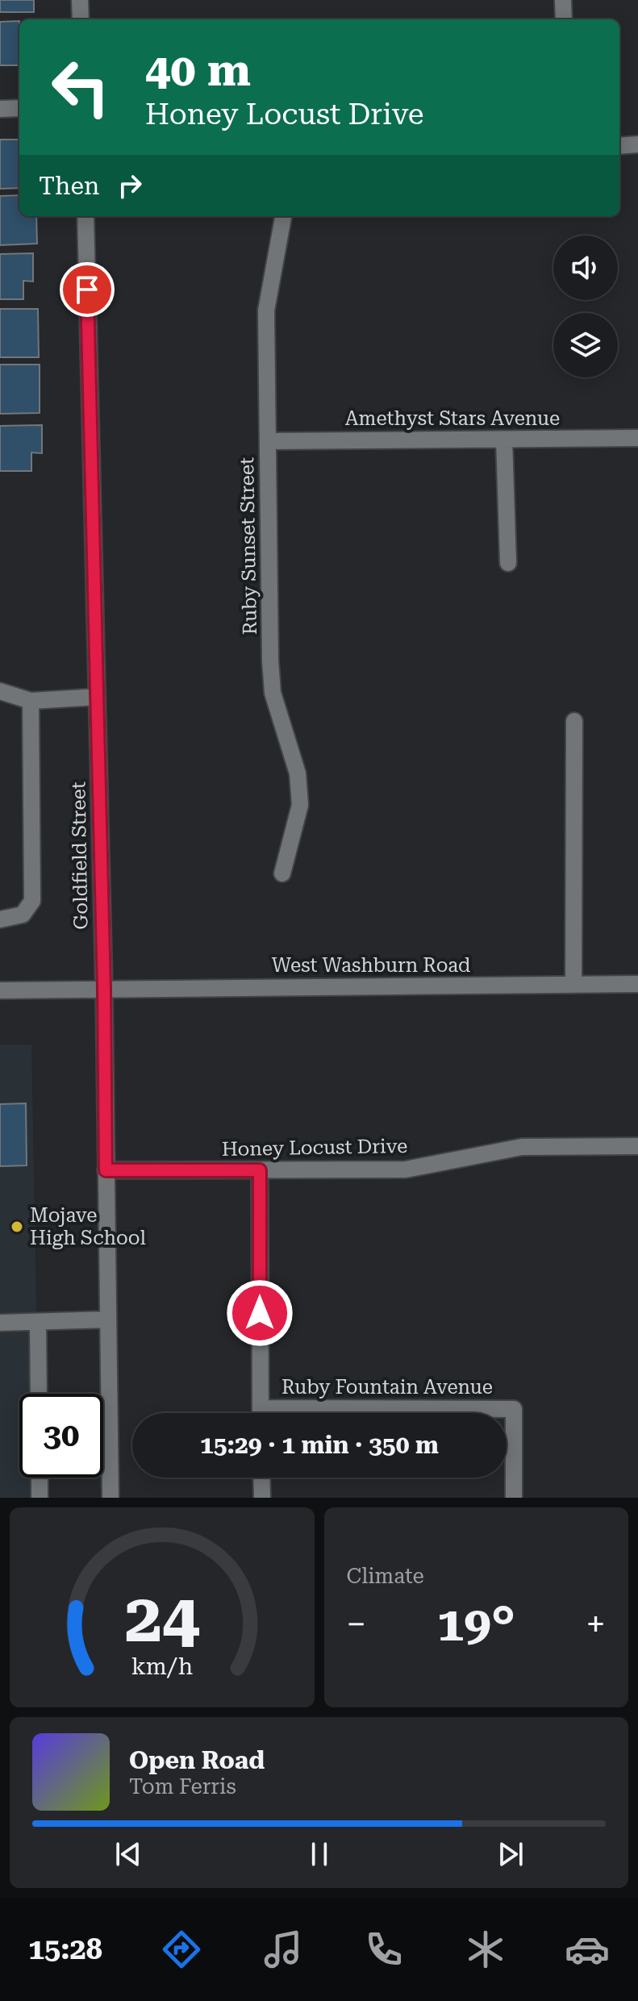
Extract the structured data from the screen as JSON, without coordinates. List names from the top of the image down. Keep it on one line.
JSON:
{"streets":{"street":["Amethyst Stars Avenue","Ruby Sunset Street","Goldfield Street","West Washburn Road","Honey Locust Drive","Ruby Fountain Avenue"]},"crossings":[["Amethyst Stars Avenue","Ruby Sunset Street"],["Goldfield Street","West Washburn Road"],["Goldfield Street","Honey Locust Drive"]],"places":["Mojave High School"],"page":{"turn":["40 m","Honey Locust Drive"],"then":"Then","limit":"30","trip":"15:29 · 1 min · 350 m","tile":"Climate","heat":["−","19°","+"],"song":["Open Road","Tom Ferris"],"tabs":"15:28","gauge":["24","km/h"]}}
